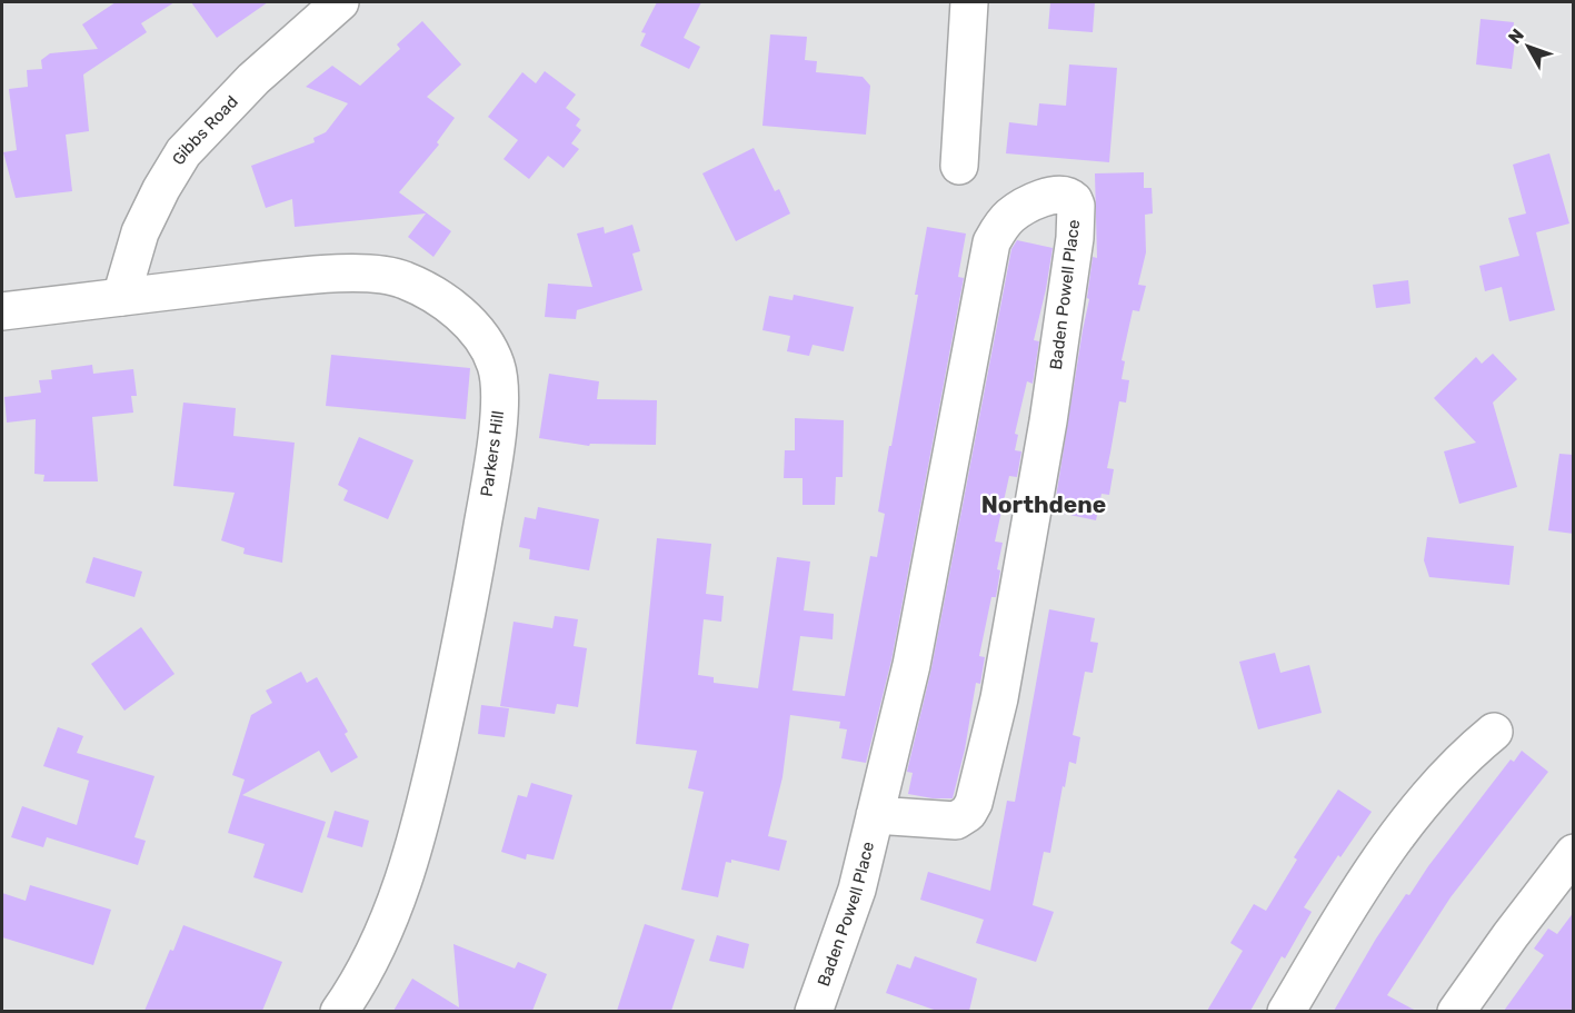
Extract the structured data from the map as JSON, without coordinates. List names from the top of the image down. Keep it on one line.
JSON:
{"streets":{"street":["Gibbs Road","Baden Powell Place","Parkers Hill"]},"crossings":[["Gibbs Road","Parkers Hill"]],"districts":["Northdene"],"north":"top left"}
